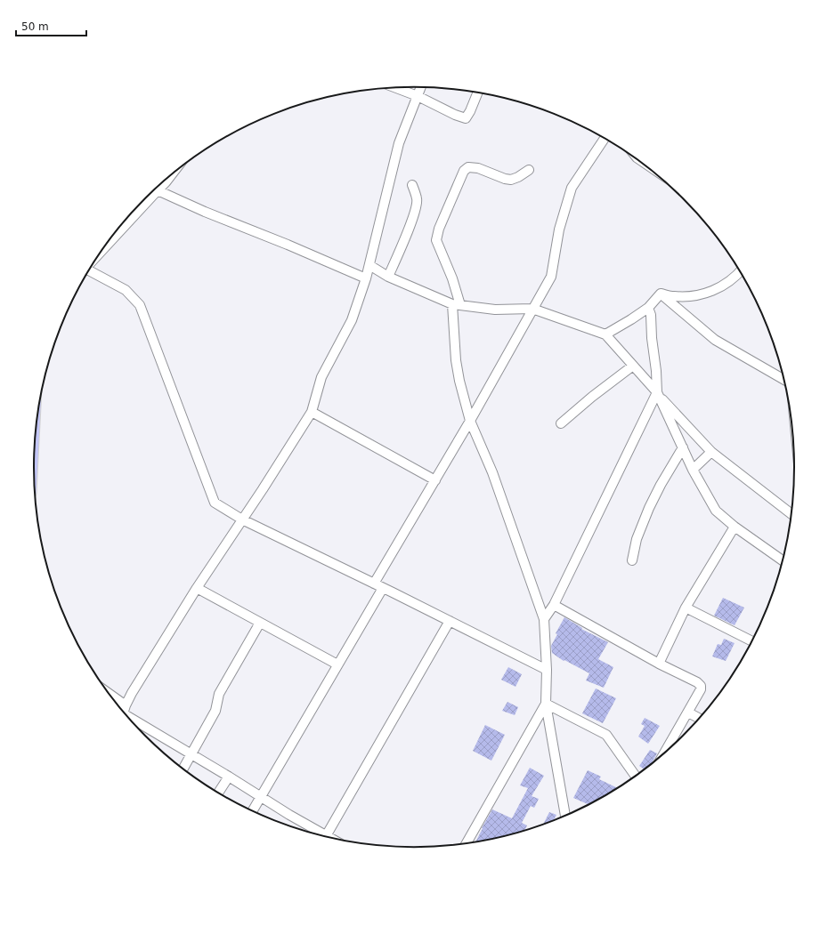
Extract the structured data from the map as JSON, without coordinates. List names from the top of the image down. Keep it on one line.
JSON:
{"scale_bar":"50 m"}
